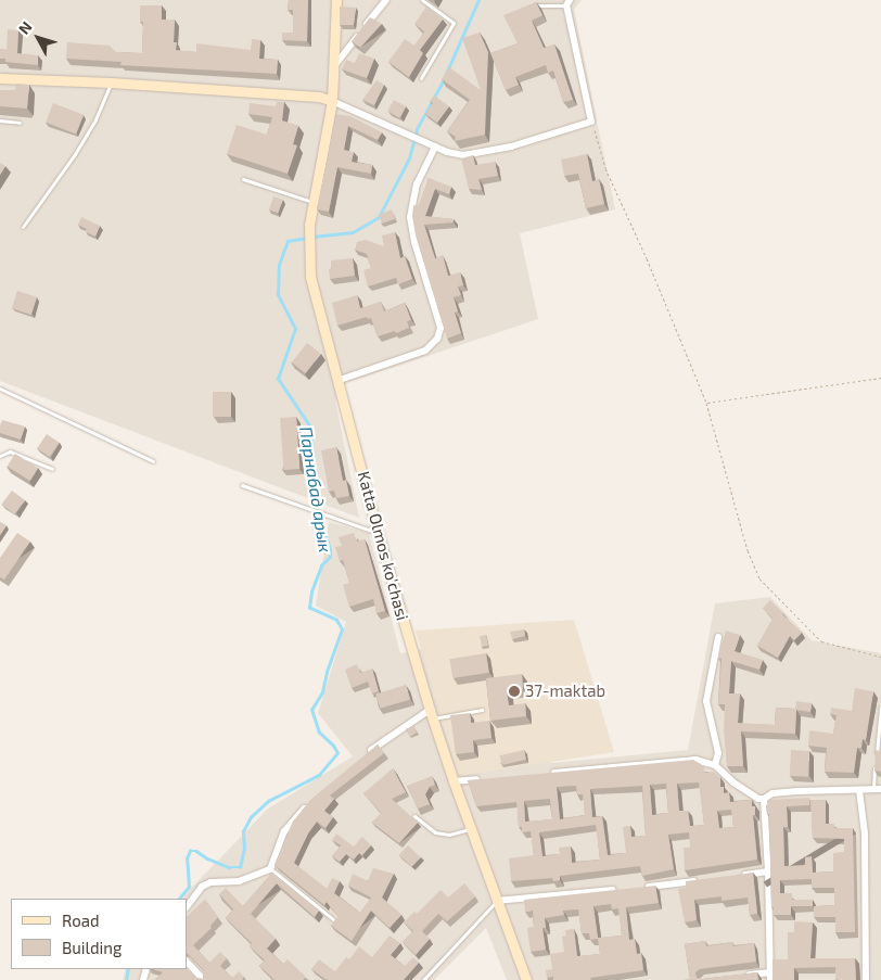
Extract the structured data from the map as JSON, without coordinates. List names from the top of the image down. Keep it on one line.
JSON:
{"streets":{"street":["Katta Olmos ko'chasi"]},"water":["Парнабад арык"],"places":["37-maktab"],"legend":["Road","Building"],"north":"top left"}
